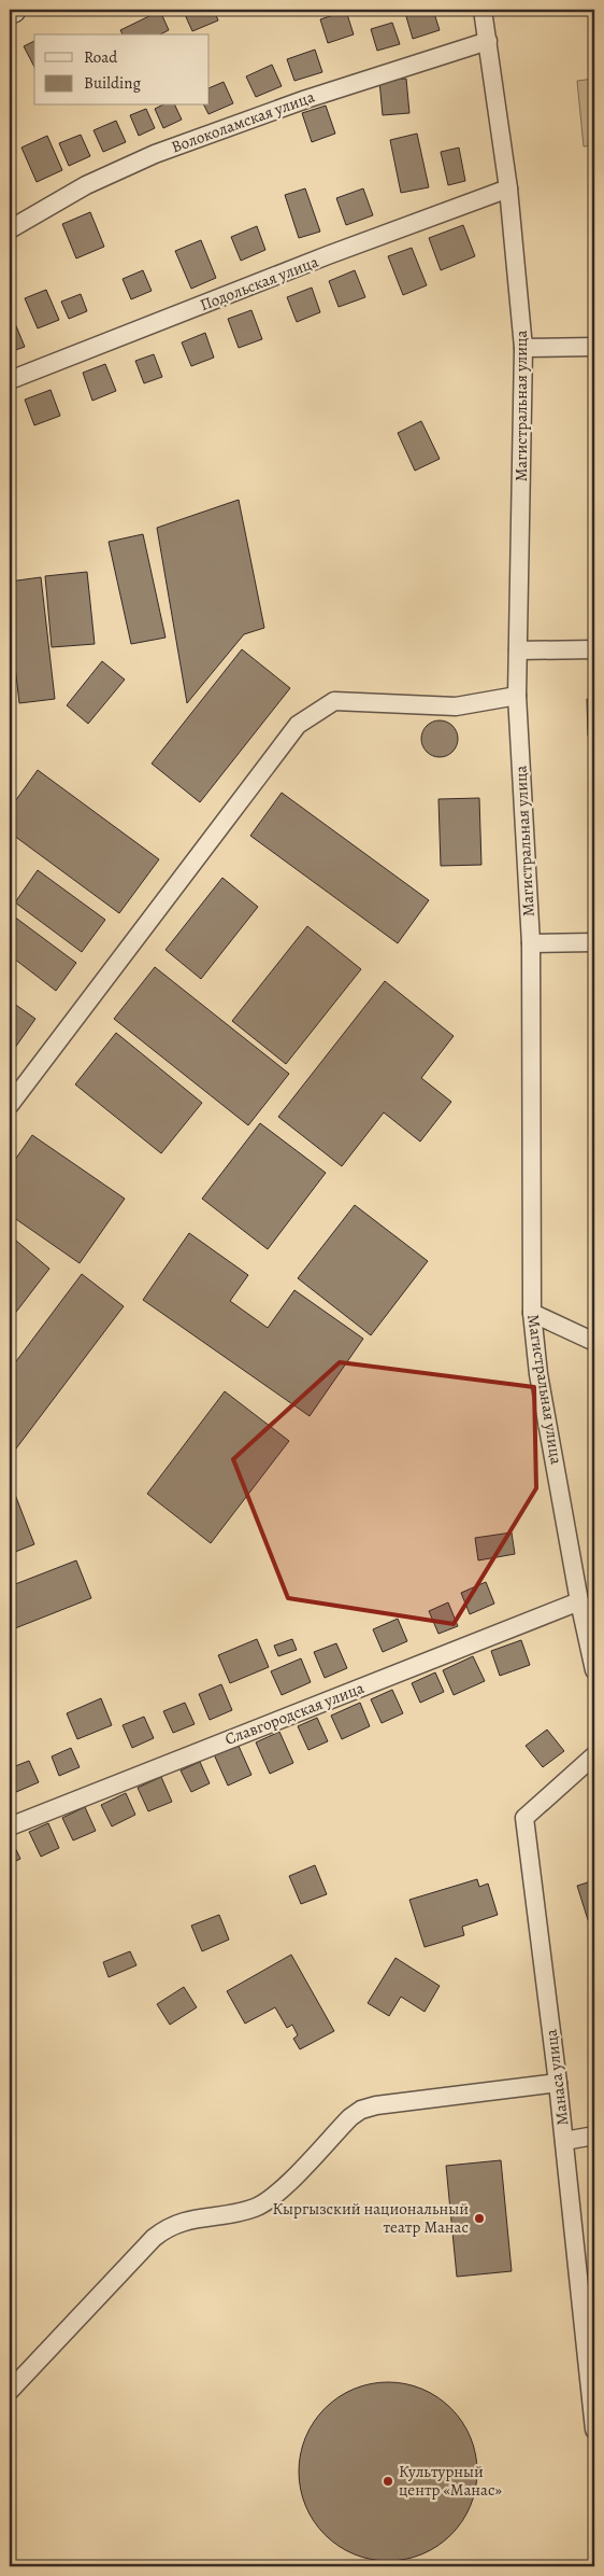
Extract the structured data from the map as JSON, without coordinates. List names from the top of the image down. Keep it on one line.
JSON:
{"streets":{"street":["Волоколамская улица","Подольская улица","Магистральная улица","Славгородская улица","Манаса улица"]},"crossings":[["Волоколамская улица","Магистральная улица"],["Подольская улица","Магистральная улица"],["Магистральная улица","Славгородская улица"]],"places":["Кыргызский национальный театр Манас","Культурный центр «Манас»"],"legend":["Road","Building"]}
